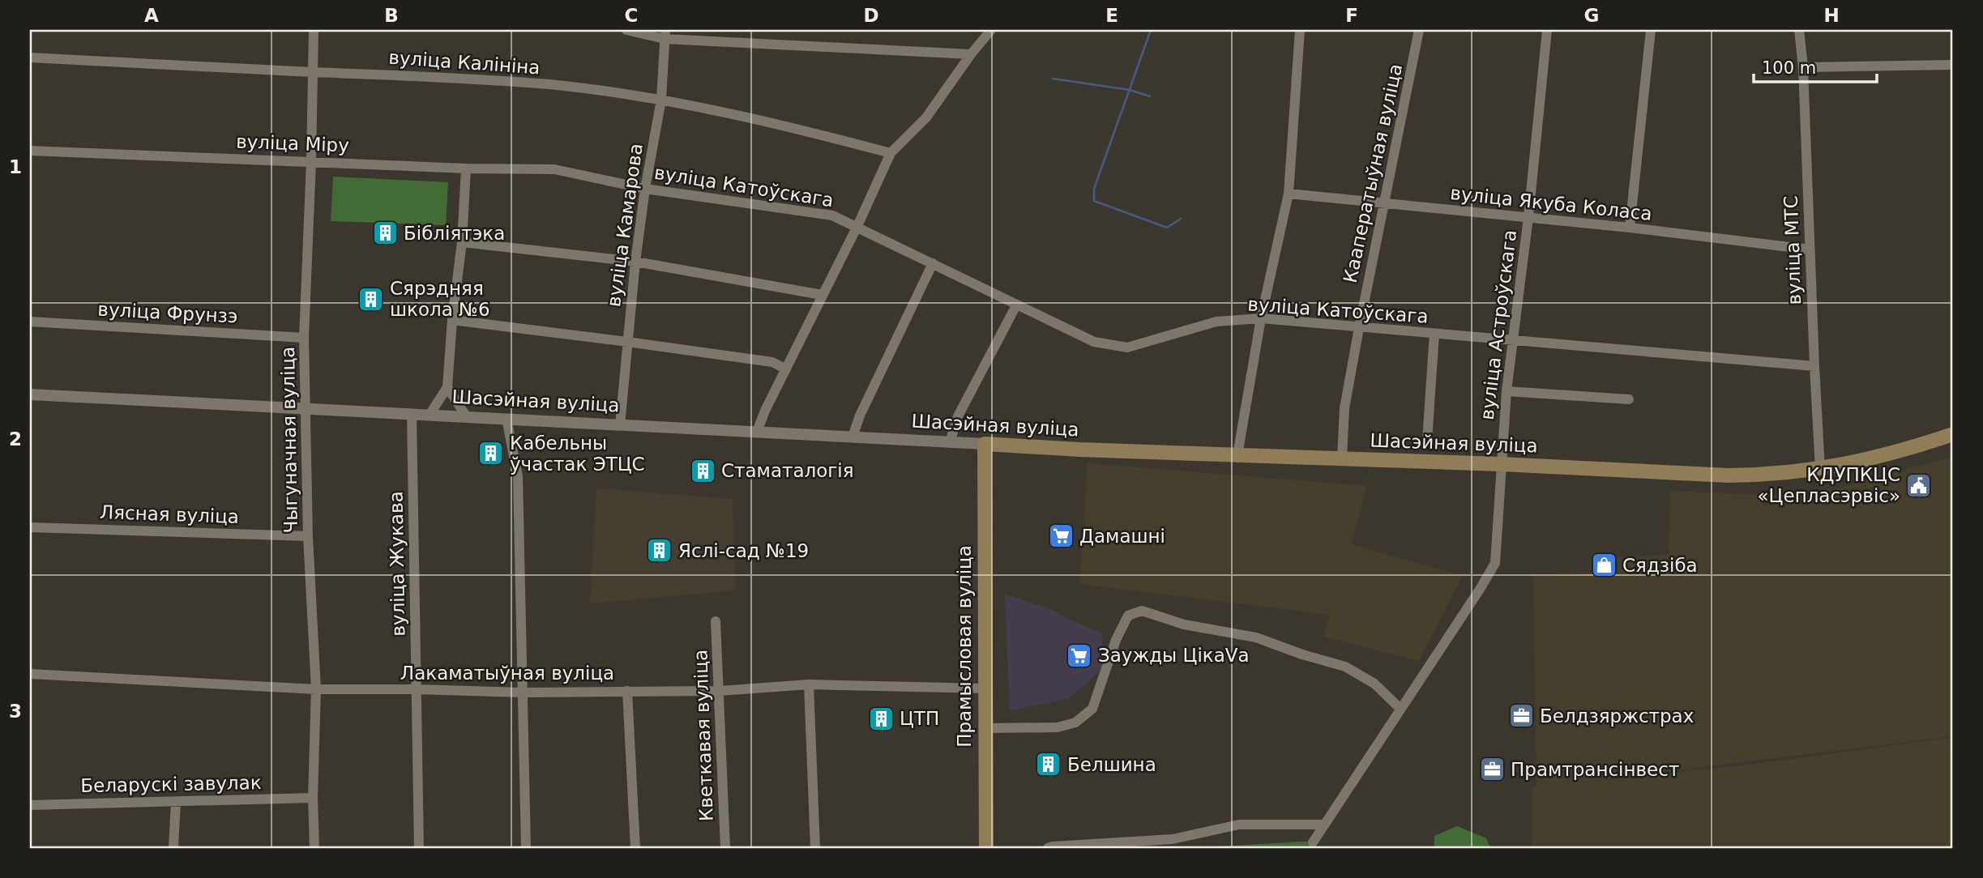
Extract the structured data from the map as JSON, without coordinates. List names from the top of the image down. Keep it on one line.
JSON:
{"streets":{"main road":["Шасэйная вуліца","Прамысловая вуліца"],"street":["вуліца Калініна","вуліца Міру","Кааператыўная вуліца","вуліца Катоўскага","вуліца Якуба Коласа","вуліца Камарова","вуліца МТС","вуліца Фрунзэ","вуліца Астроўскага","Чыгуначная вуліца","Лясная вуліца","вуліца Жукава","Лакаматыўная вуліца","Кветкавая вуліца","Беларускі завулак"]},"crossings":[["вуліца Калініна","вуліца Камарова"],["вуліца Калініна","Чыгуначная вуліца"],["вуліца Міру","вуліца Катоўскага"],["вуліца Міру","Чыгуначная вуліца"],["Кааператыўная вуліца","вуліца Катоўскага"],["Кааператыўная вуліца","вуліца Якуба Коласа"],["Кааператыўная вуліца","Шасэйная вуліца"],["вуліца Катоўскага","вуліца Камарова"],["вуліца Катоўскага","вуліца МТС"],["вуліца Катоўскага","вуліца Астроўскага"],["вуліца Якуба Коласа","вуліца МТС"],["вуліца Якуба Коласа","вуліца Астроўскага"],["вуліца Камарова","Шасэйная вуліца"],["вуліца МТС","Шасэйная вуліца"],["вуліца Фрунзэ","Чыгуначная вуліца"],["вуліца Астроўскага","Шасэйная вуліца"],["Шасэйная вуліца","Чыгуначная вуліца"],["Шасэйная вуліца","вуліца Жукава"],["Шасэйная вуліца","Прамысловая вуліца"],["Чыгуначная вуліца","Лясная вуліца"],["Чыгуначная вуліца","Лакаматыўная вуліца"],["Чыгуначная вуліца","Беларускі завулак"],["вуліца Жукава","Лакаматыўная вуліца"],["Прамысловая вуліца","Лакаматыўная вуліца"],["Лакаматыўная вуліца","Кветкавая вуліца"]],"places":{"building":["Бібліятэка","Сярэдняя школа №6","Кабельны ўчастак ЭТЦС","Стаматалогія","Яслі-сад №19","ЦТП","Белшина"],"public building":["КДУПКЦС «Цепласэрвіс»"],"supermarket":["Дамашні","Заужды ЦікаVа"],"shop":["Сядзіба"],"office":["Белдзяржстрах","Прамтрансінвест"]},"scale_bar":"100 m","grid":{"columns":["A","B","C","D","E","F","G","H"],"rows":["1","2","3"]}}
